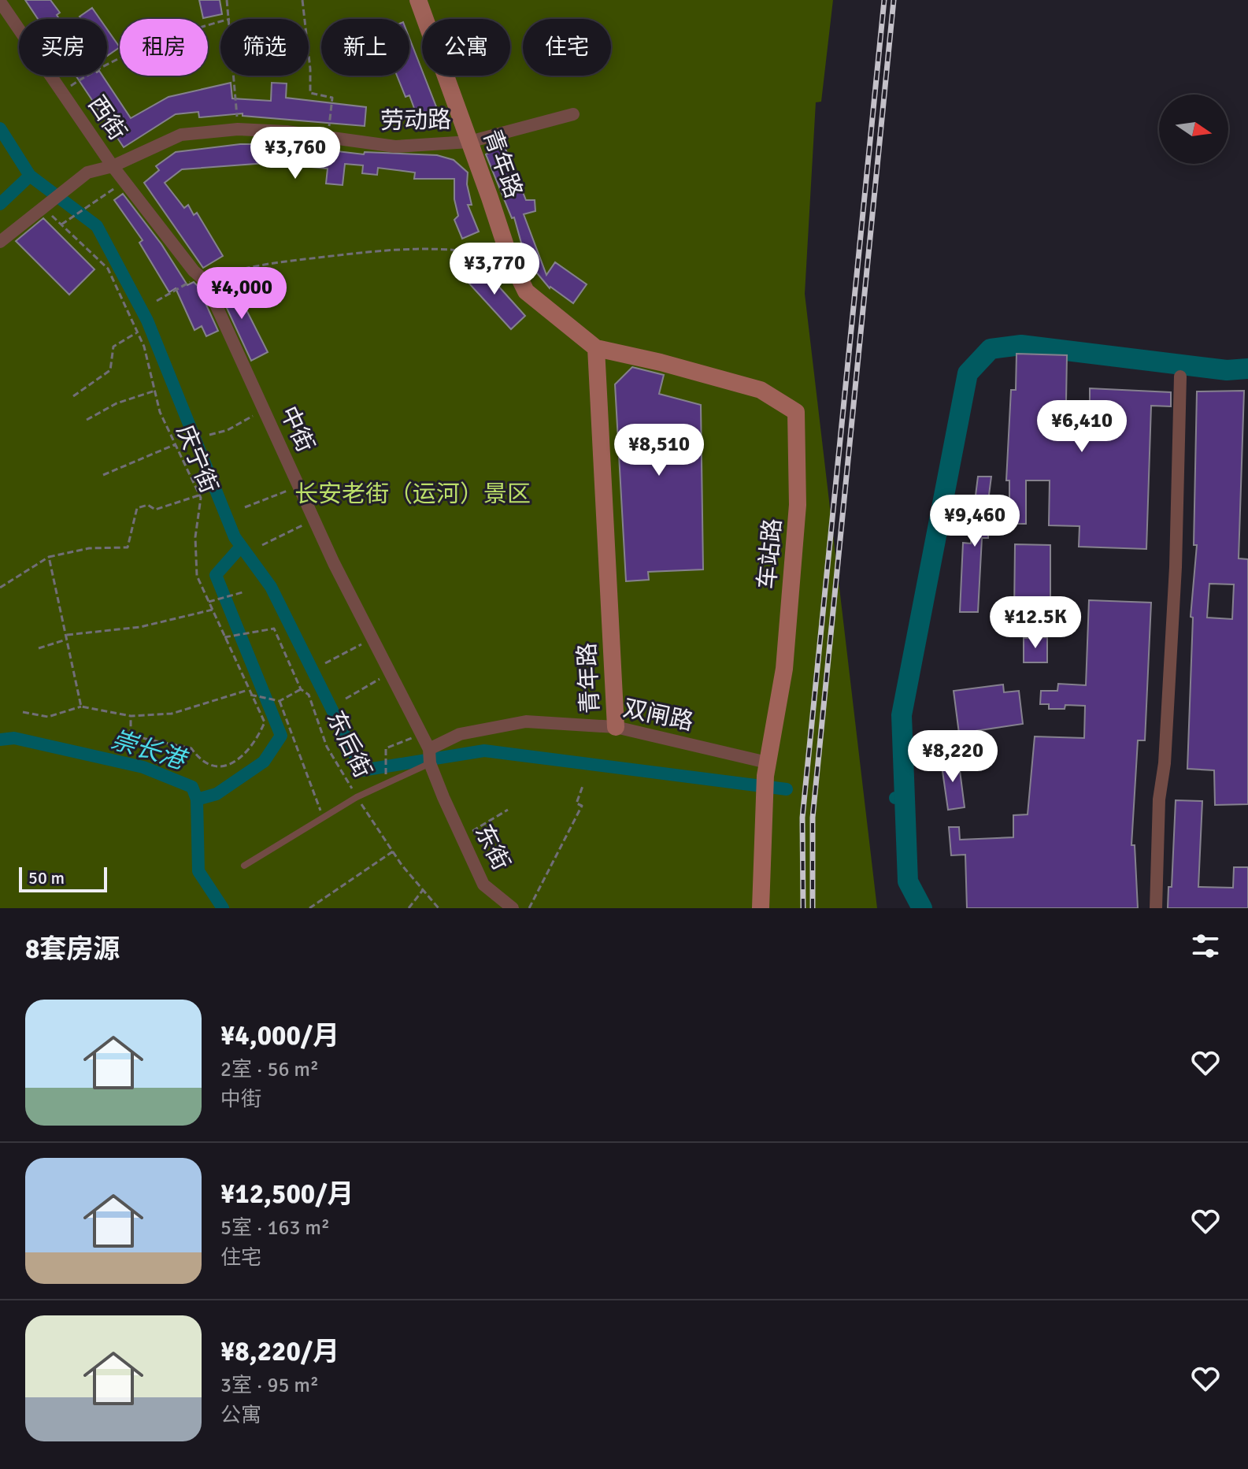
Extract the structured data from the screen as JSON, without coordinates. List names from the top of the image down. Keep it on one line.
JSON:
{"streets":{"street":["西街","劳动路","青年路","中街","车站路","双闸路","东街"],"path":["庆宁街","东后街"]},"crossings":[["西街","劳动路"],["西街","中街"],["劳动路","青年路"],["劳动路","中街"],["劳动路","庆宁街"],["青年路","车站路"],["青年路","双闸路"],["中街","双闸路"],["中街","东街"],["庆宁街","东后街"],["车站路","双闸路"]],"water":["崇长港"],"parks":["长安老街（运河）景区"],"scale_bar":"50 m","north":"right","page":{"chip":["买房","租房","筛选","新上","公寓","住宅"],"price":["¥3,760","¥3,770","¥4,000","¥6,410","¥8,510","¥9,460","¥12.5K","¥8,220"],"scale":"50 m","heading":"8套房源","list":[{"name":"¥4,000/月","note":"2室 · 56 m² · 中街"},{"name":"¥12,500/月","note":"5室 · 163 m² · 住宅"},{"name":"¥8,220/月","note":"3室 · 95 m² · 公寓"}]}}
